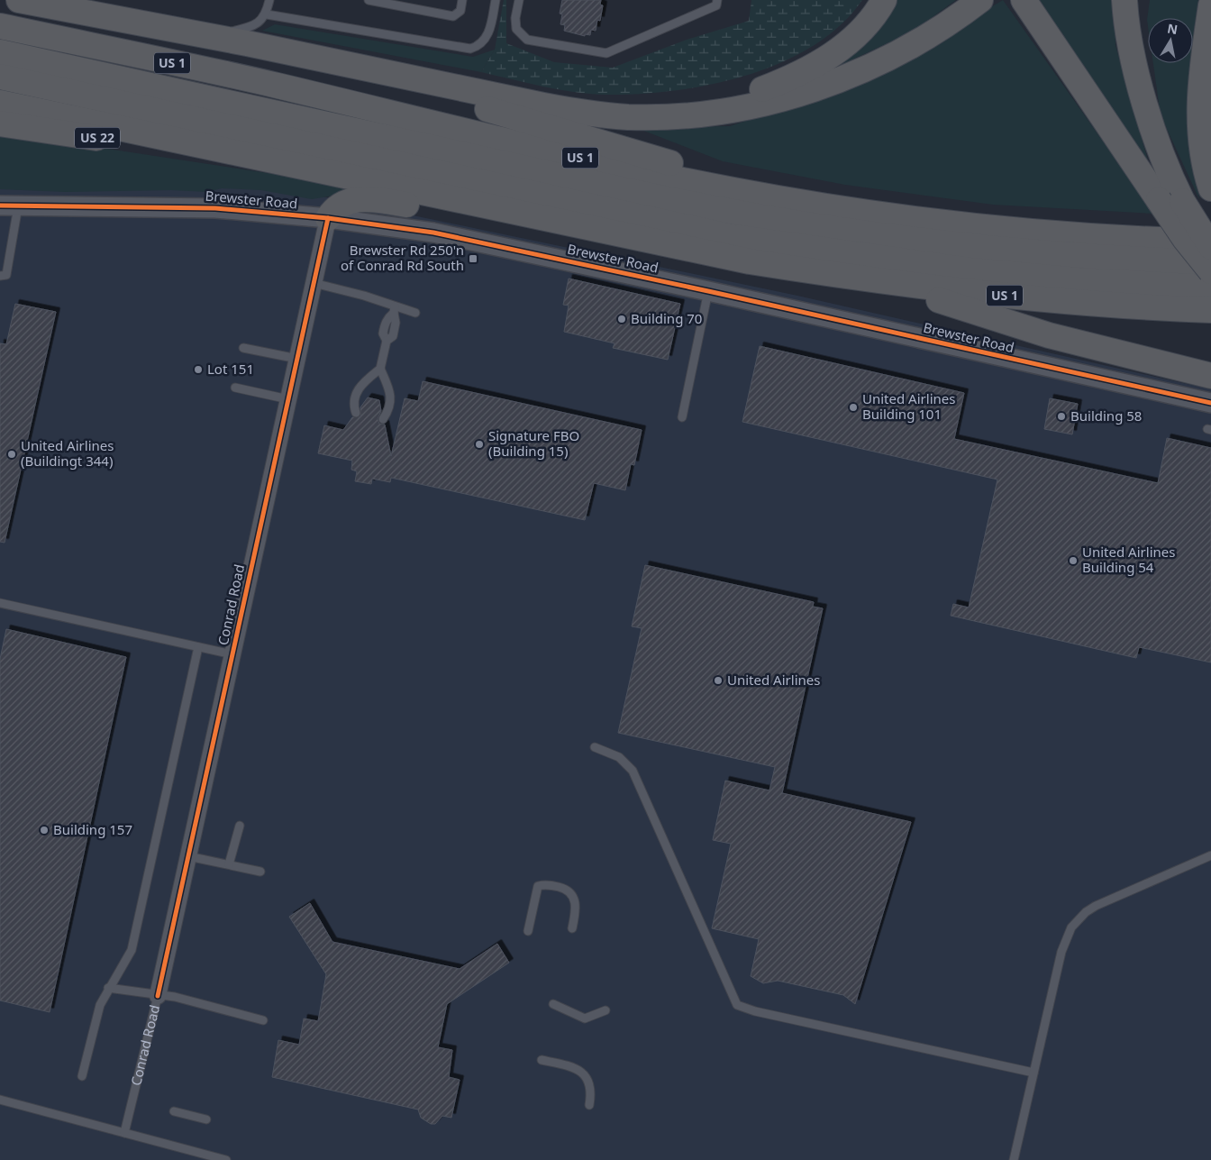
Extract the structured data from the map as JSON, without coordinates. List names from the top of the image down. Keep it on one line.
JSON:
{"streets":{"highway":["US 1","US 22"],"street":["Brewster Road","Conrad Road"]},"crossings":[["US 1","US 22"],["Brewster Road","Conrad Road"]],"places":{"transit":["Brewster Rd 250'n of Conrad Rd South"],"other":["Building 70","Lot 151","United Airlines Building 101","Building 58","Signature FBO (Building 15)","United Airlines (Buildingt 344)","United Airlines Building 54","United Airlines","Building 157"]},"north":"top"}
